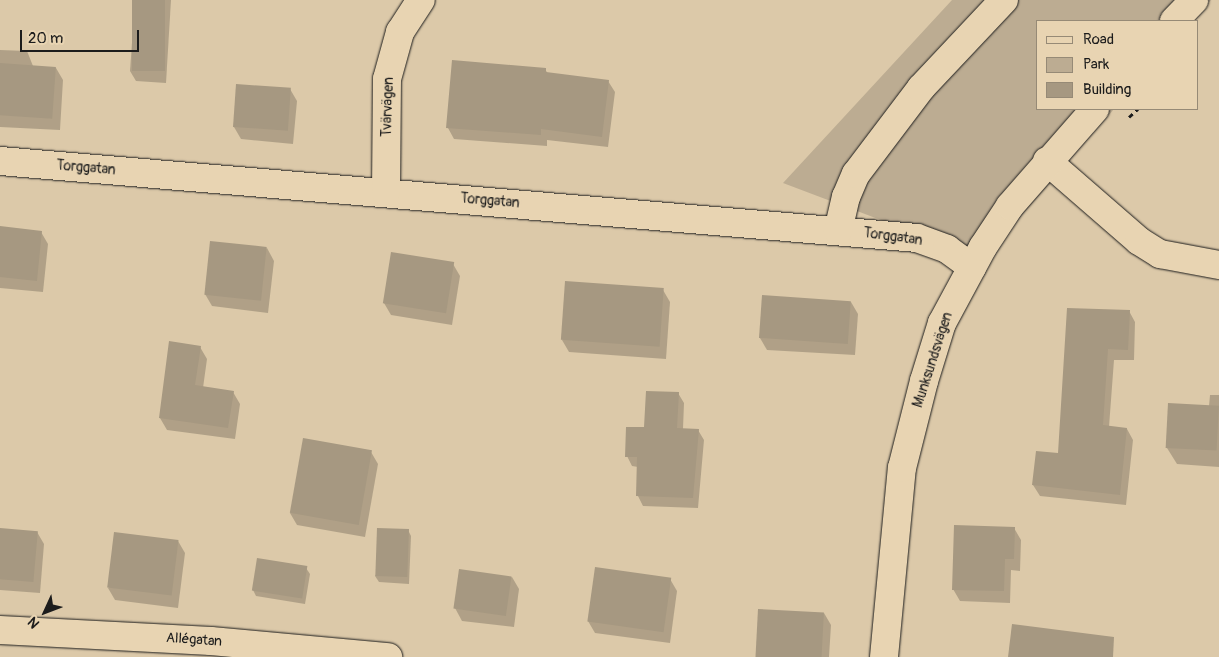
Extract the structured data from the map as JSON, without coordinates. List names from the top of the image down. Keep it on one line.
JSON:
{"streets":{"street":["Tvärvägen","Torggatan","Munksundsvägen","Allégatan"]},"crossings":[["Tvärvägen","Torggatan"],["Torggatan","Munksundsvägen"]],"legend":["Road","Park","Building"],"scale_bar":"20 m","north":"bottom left"}
